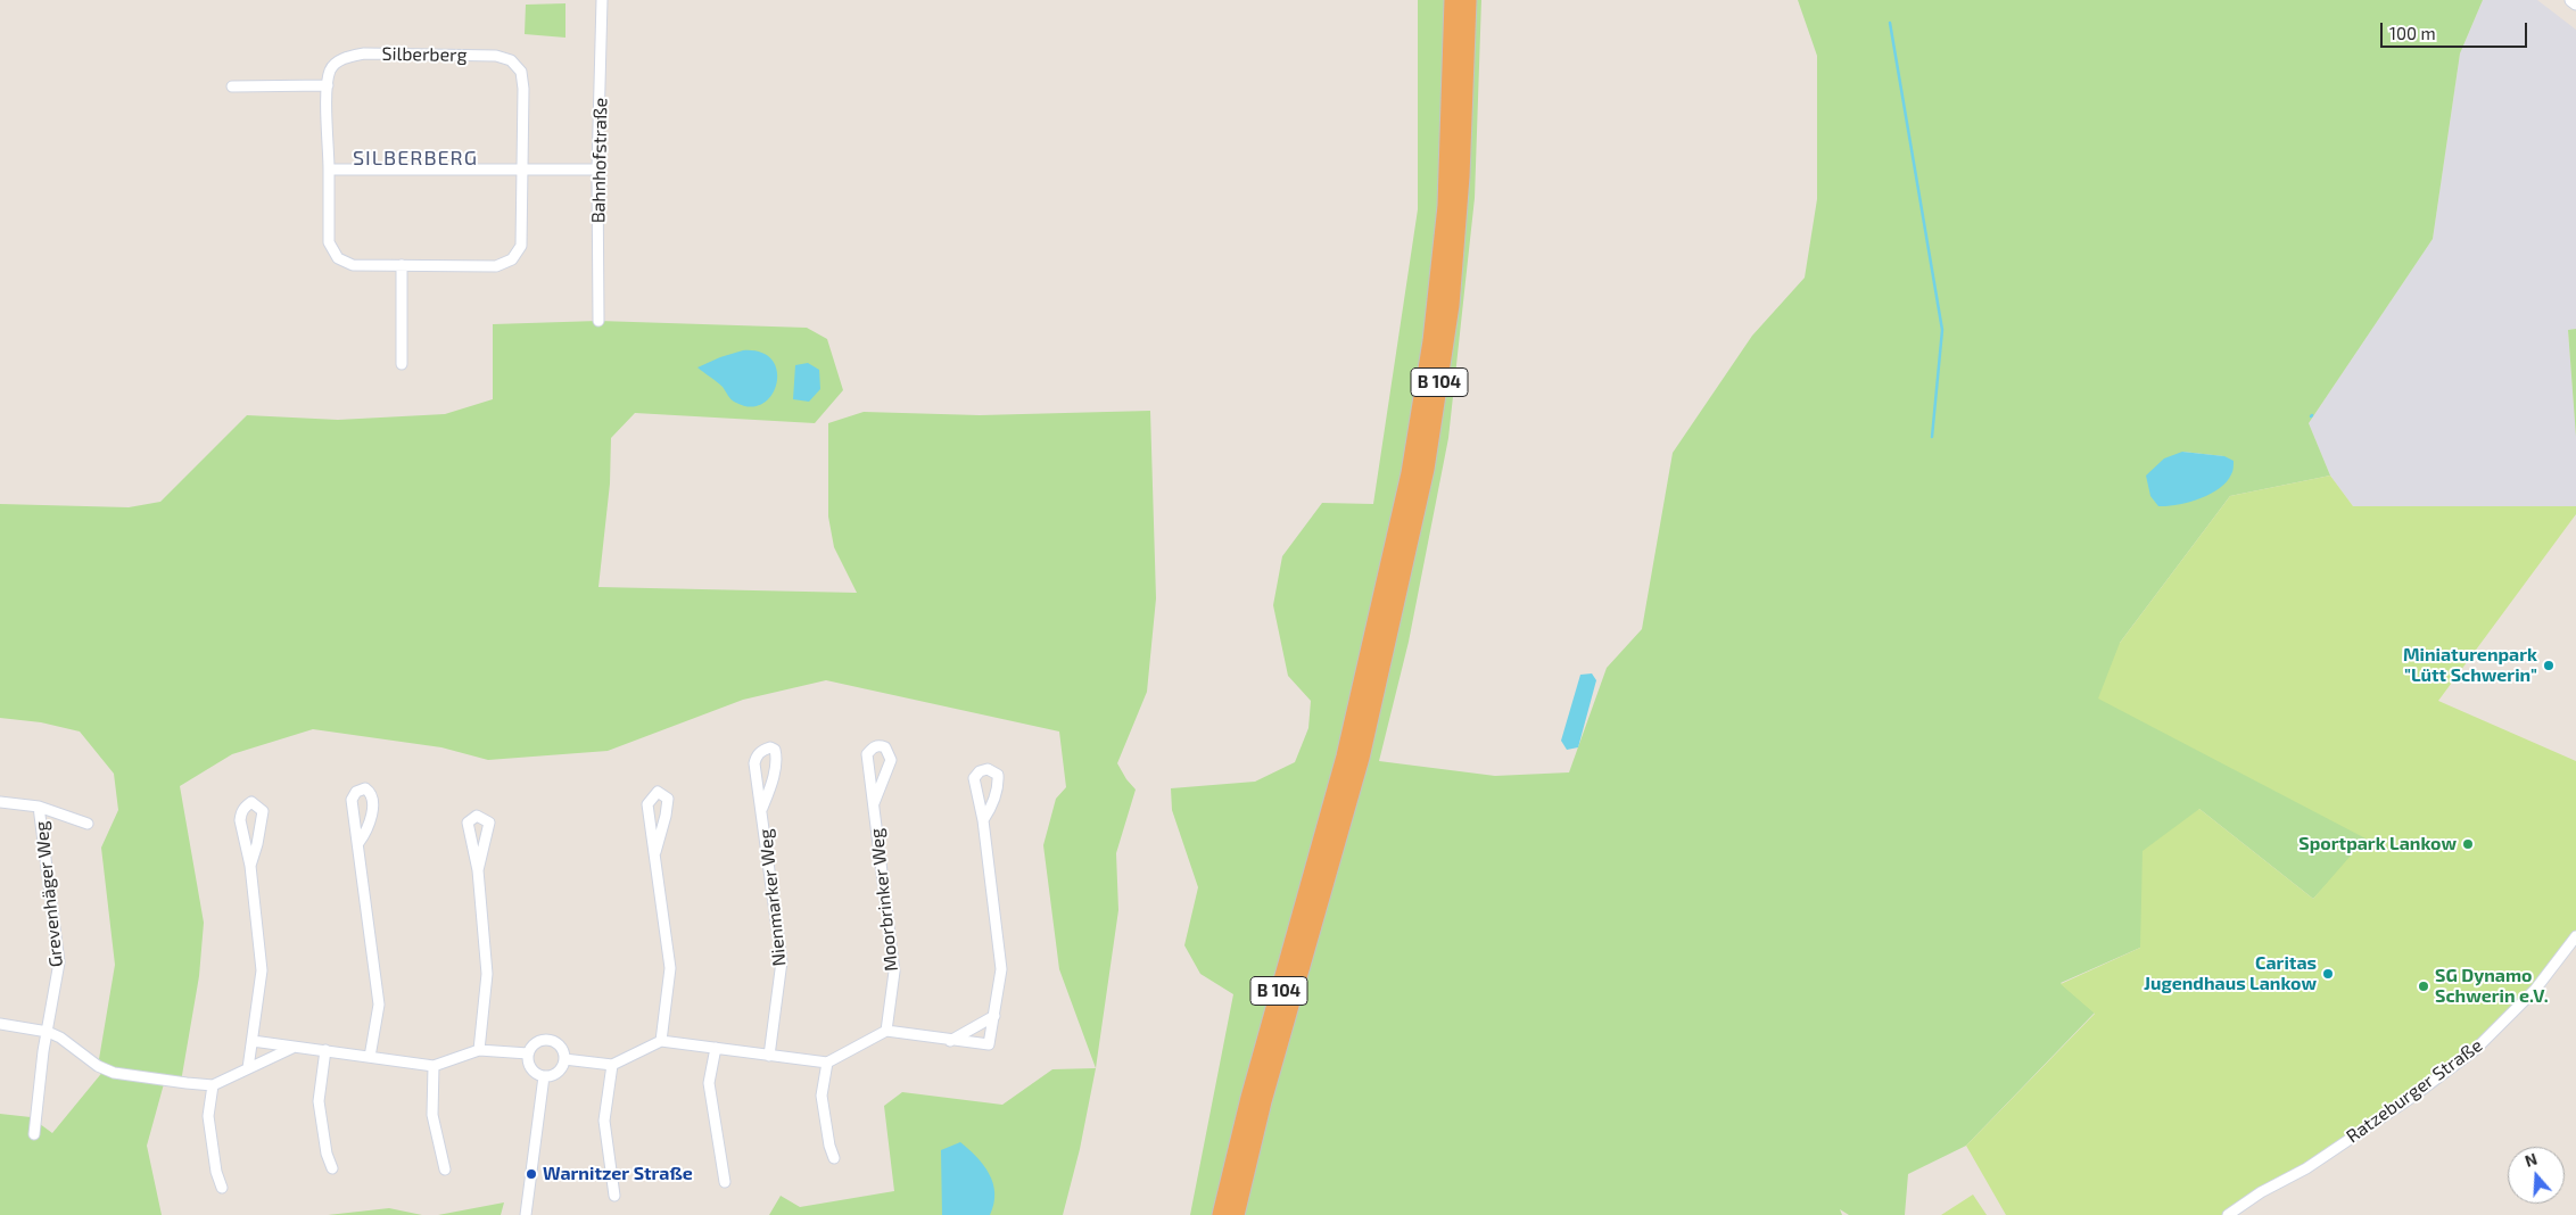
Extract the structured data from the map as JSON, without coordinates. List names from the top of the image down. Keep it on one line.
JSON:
{"streets":{"highway":["B 104"],"street":["Silberberg","Bahnhofstraße","Grevenhäger Weg","Nienmarker Weg","Moorbrinker Weg","Ratzeburger Straße"]},"districts":["SILBERBERG"],"places":["Miniaturenpark \"Lütt Schwerin\"","Sportpark Lankow","Caritas Jugendhaus Lankow","SG Dynamo Schwerin e.V.","Warnitzer Straße"],"scale_bar":"100 m","north":"top"}
